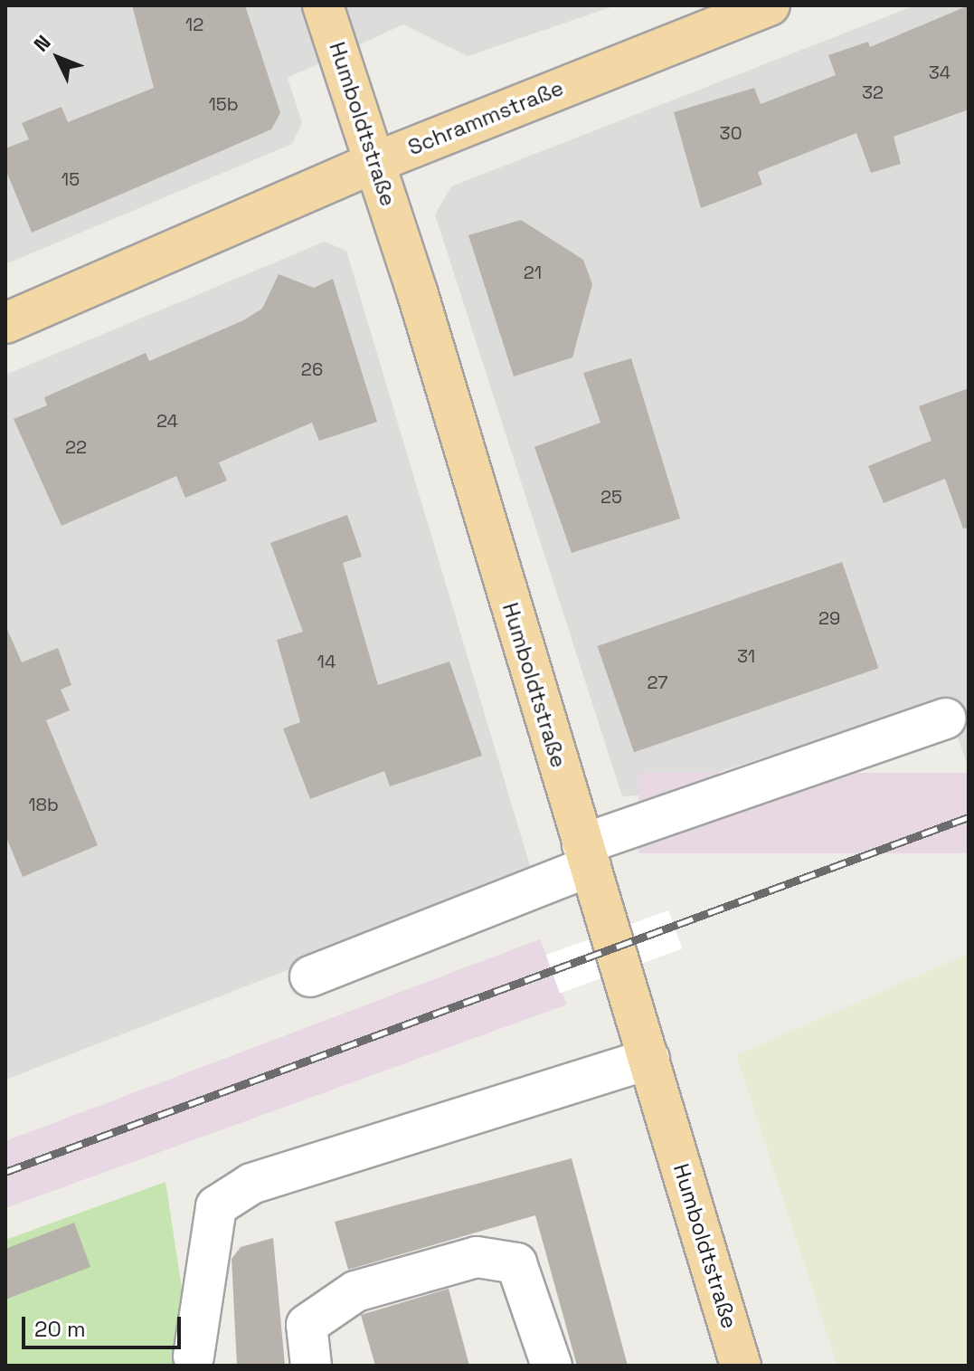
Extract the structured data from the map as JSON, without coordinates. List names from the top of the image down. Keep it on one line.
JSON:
{"streets":{"main road":["Schrammstraße","Humboldtstraße"]},"crossings":[["Schrammstraße","Humboldtstraße"]],"house_numbers":["12","34","32","15b","30","15","21","26","24","22","25","29","31","14","27","18b"],"scale_bar":"20 m","north":"top left"}
